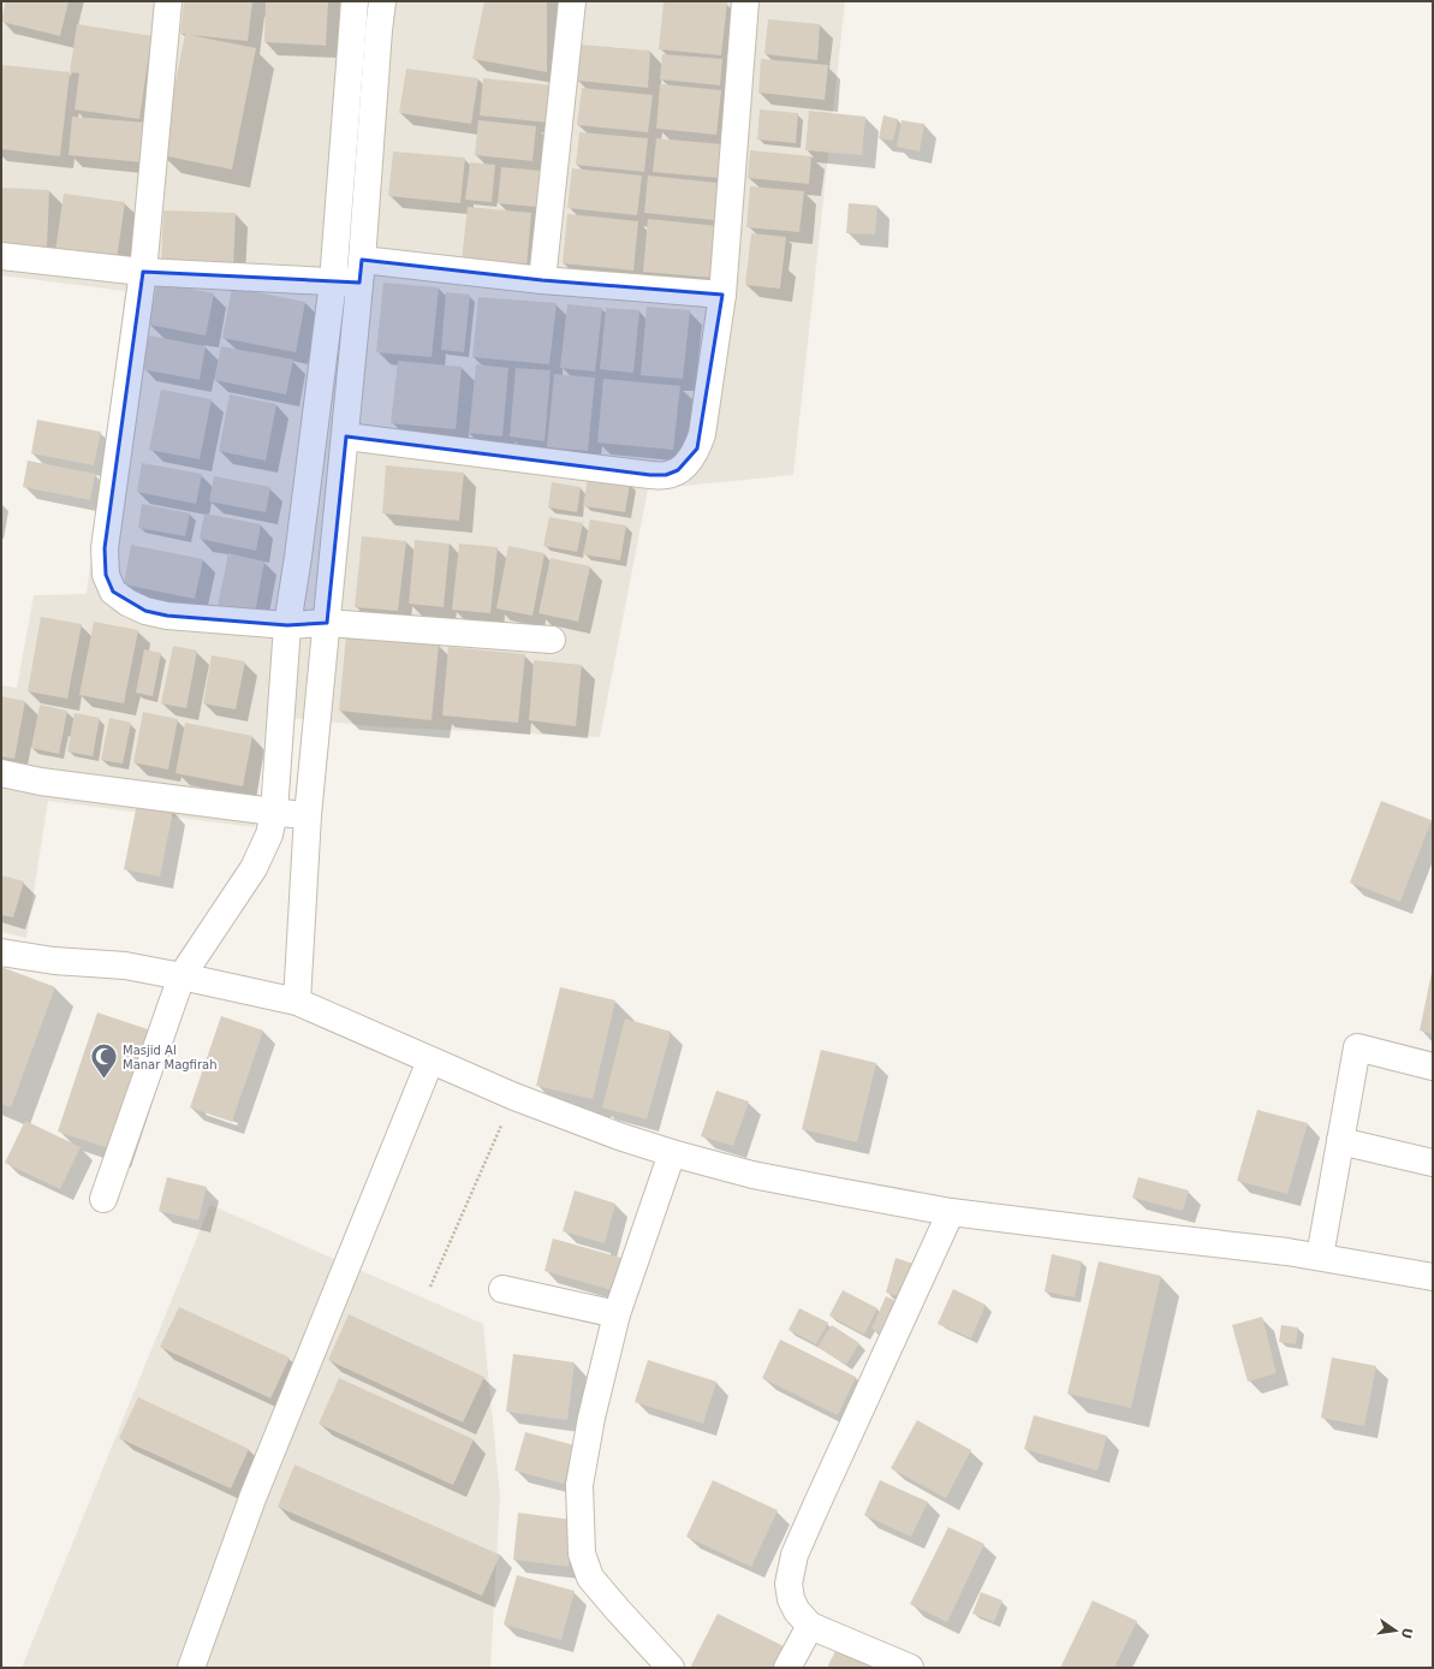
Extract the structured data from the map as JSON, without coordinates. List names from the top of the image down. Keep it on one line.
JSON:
{"places":{"mosque":["Masjid Al Manar Magfirah"]},"north":"right"}
